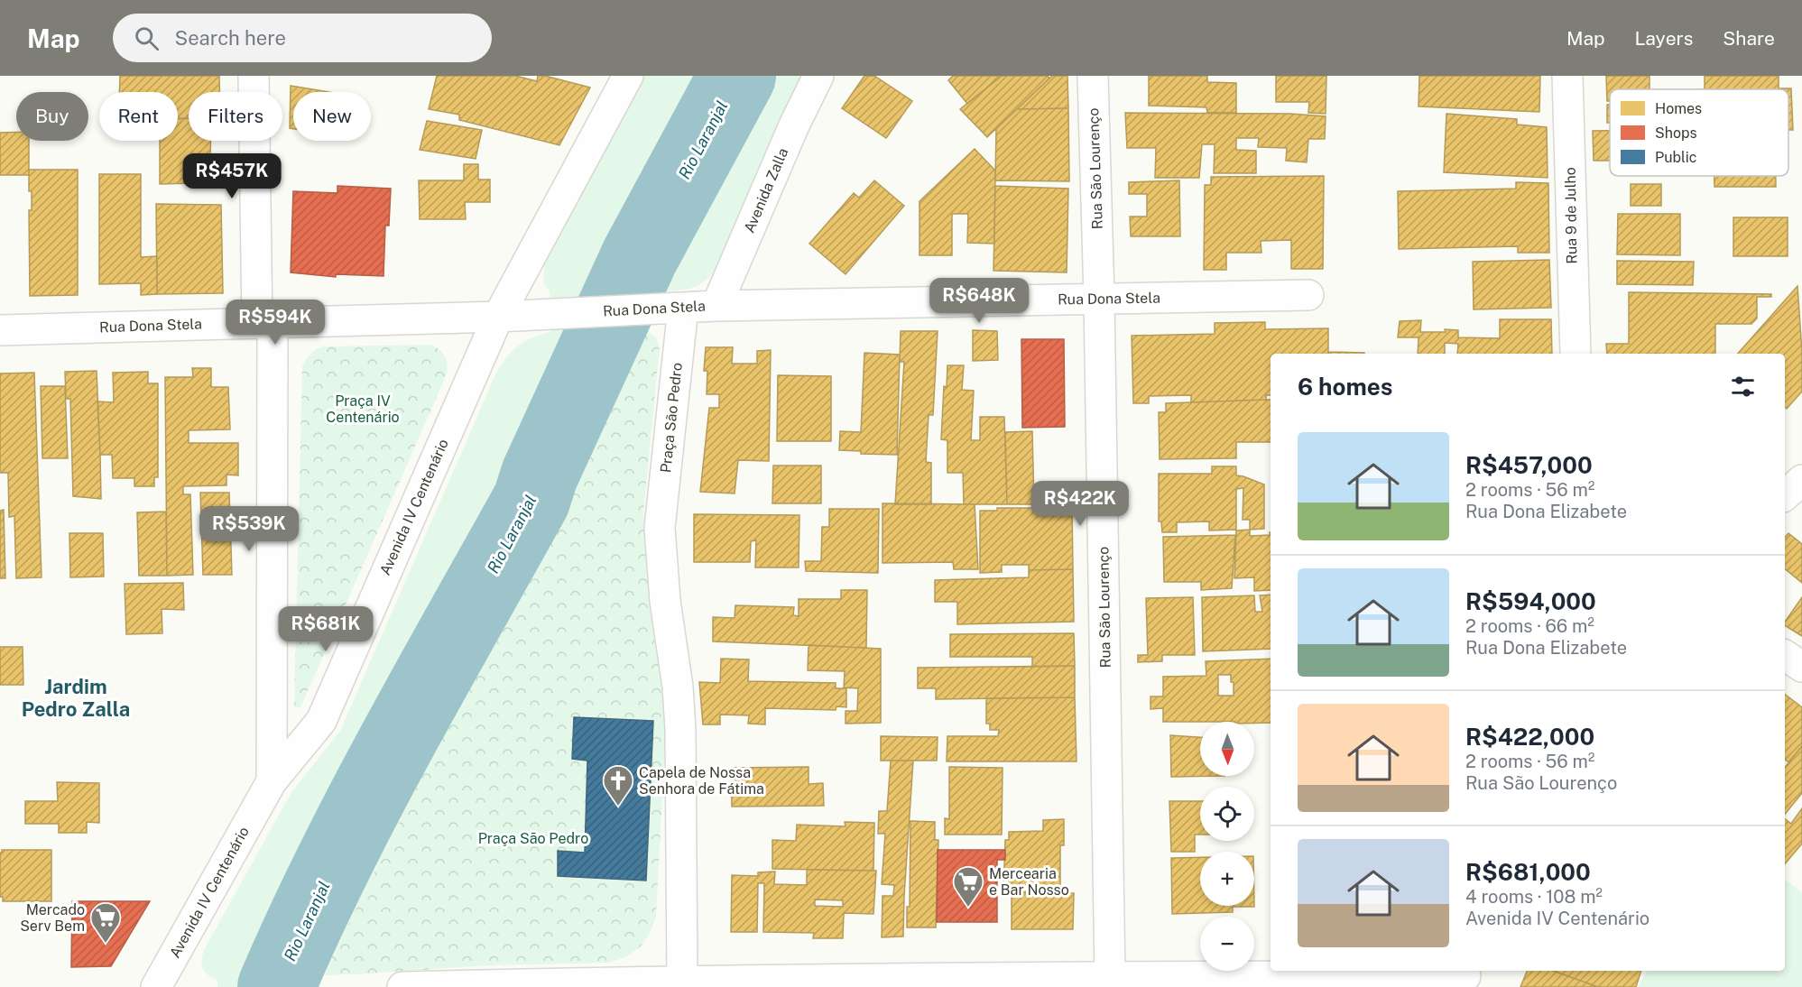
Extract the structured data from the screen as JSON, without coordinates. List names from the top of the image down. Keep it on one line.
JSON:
{"streets":{"street":["Rua São Lourenço","Avenida Zalla","Rua 9 de Julho","Rua Dona Stela","Praça São Pedro","Avenida IV Centenário"]},"crossings":[["Rua São Lourenço","Rua Dona Stela"],["Avenida Zalla","Rua Dona Stela"],["Rua Dona Stela","Praça São Pedro"],["Rua Dona Stela","Avenida IV Centenário"]],"districts":["Jardim Pedro Zalla"],"water":["Rio Laranjal"],"parks":["Praça IV Centenário","Praça São Pedro"],"places":{"church":["Capela de Nossa Senhora de Fátima"],"supermarket":["Mercearia e Bar Nosso","Mercado Serv Bem"]},"legend":["Homes","Shops","Public"],"north":"bottom","page":{"header":"Map","search":"Search here","nav":["Map","Layers","Share"],"chip":["Buy","Rent","Filters","New"],"price":["R$457K","R$648K","R$594K","R$422K","R$539K","R$681K"],"heading":"6 homes","list":[{"name":"R$457,000","note":"2 rooms · 56 m² · Rua Dona Elizabete"},{"name":"R$594,000","note":"2 rooms · 66 m² · Rua Dona Elizabete"},{"name":"R$422,000","note":"2 rooms · 56 m² · Rua São Lourenço"},{"name":"R$681,000","note":"4 rooms · 108 m² · Avenida IV Centenário"}],"map_buttons":["+","−"]}}
